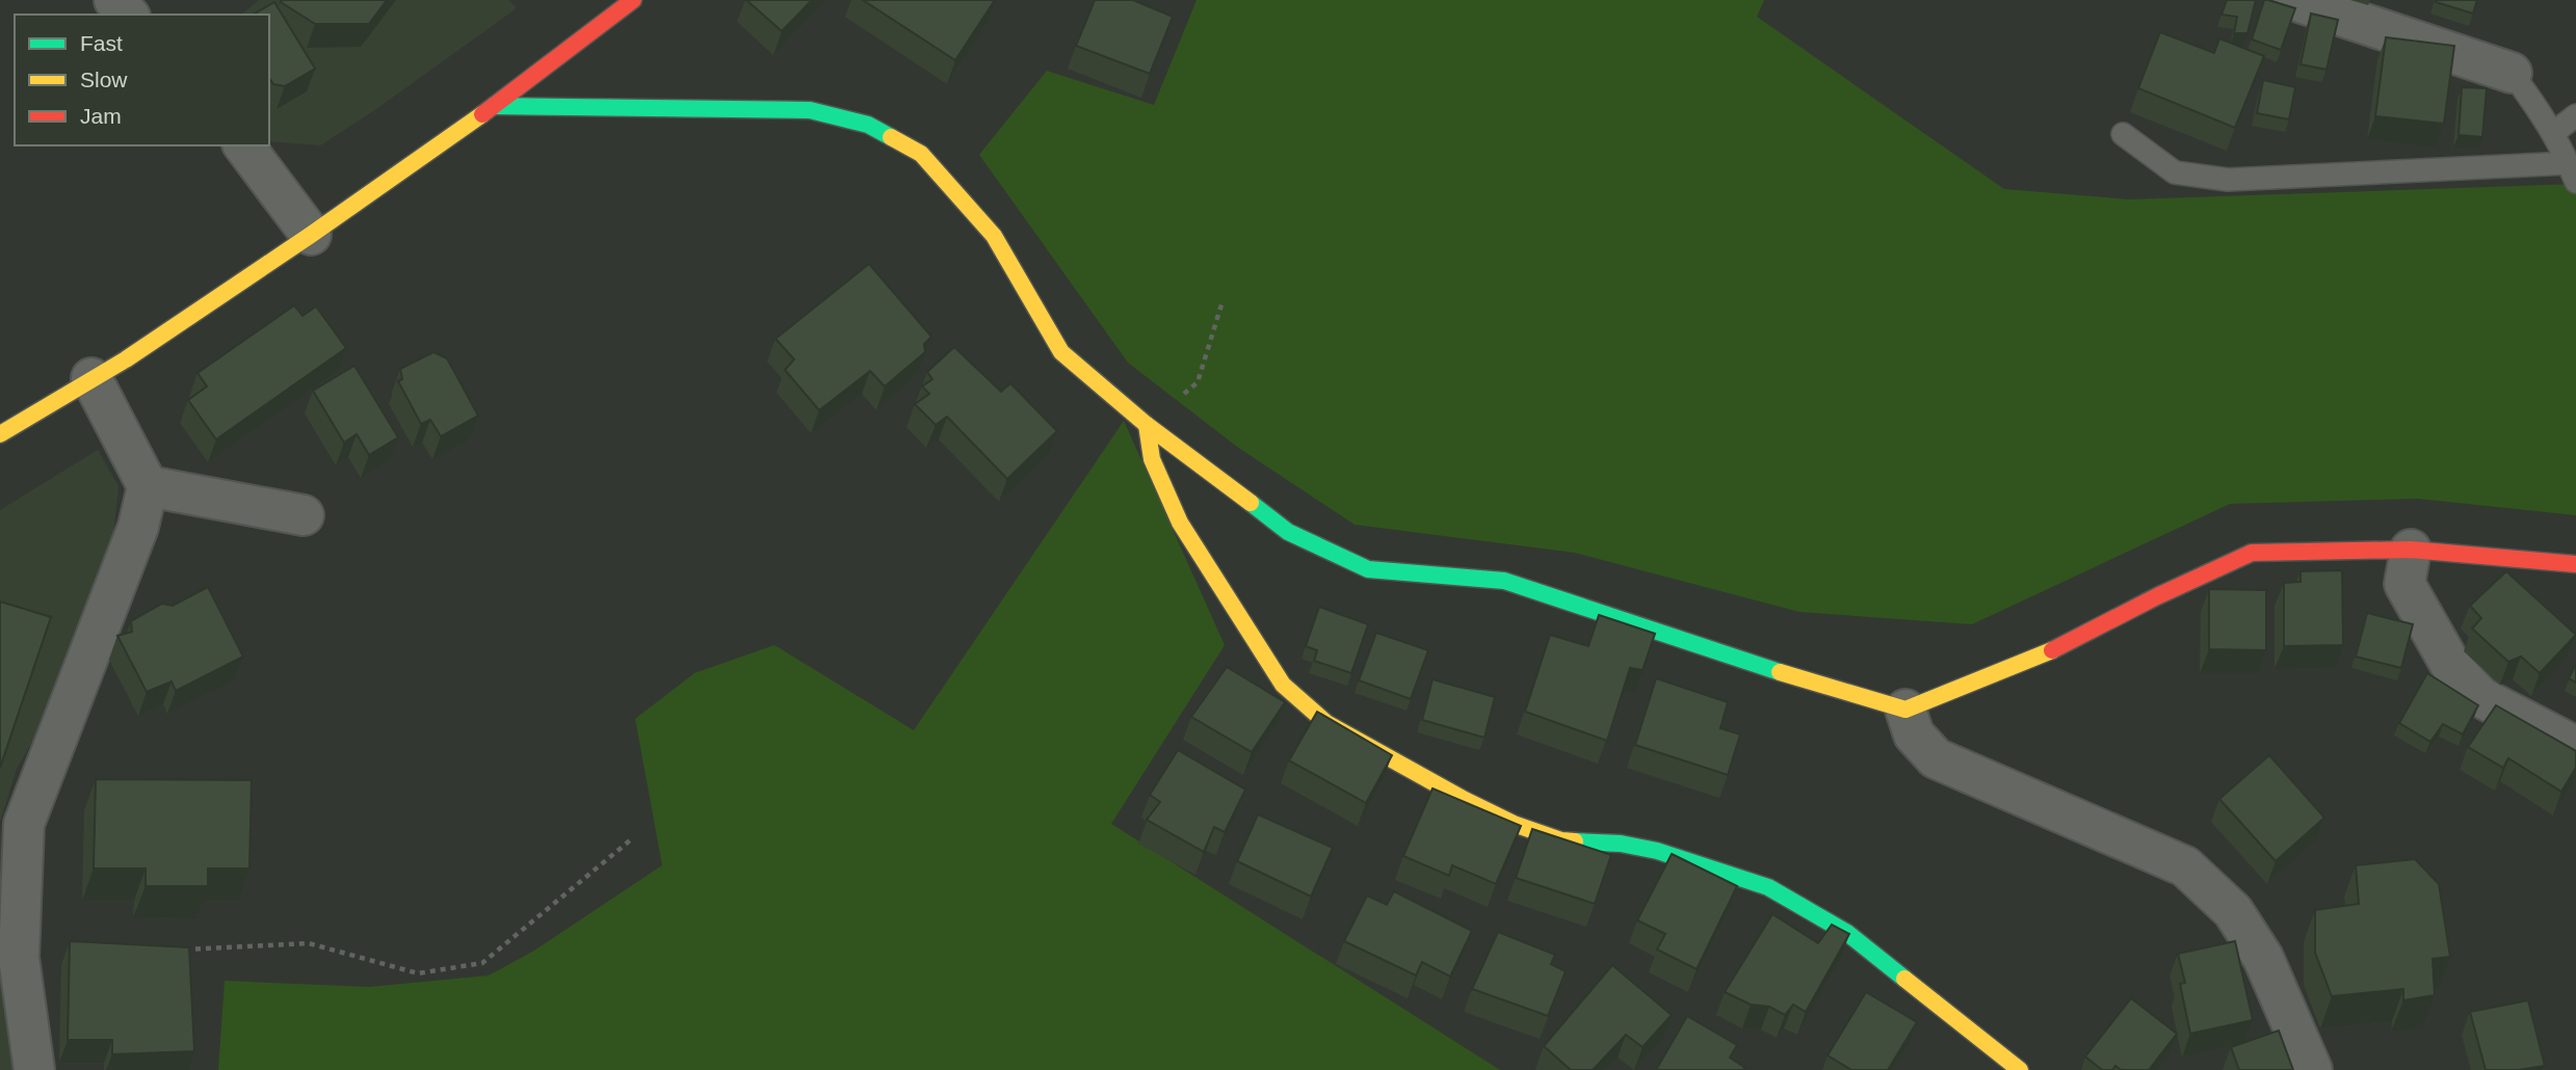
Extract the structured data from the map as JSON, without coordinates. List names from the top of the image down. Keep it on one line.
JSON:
{"legend":["Fast","Slow","Jam"]}
